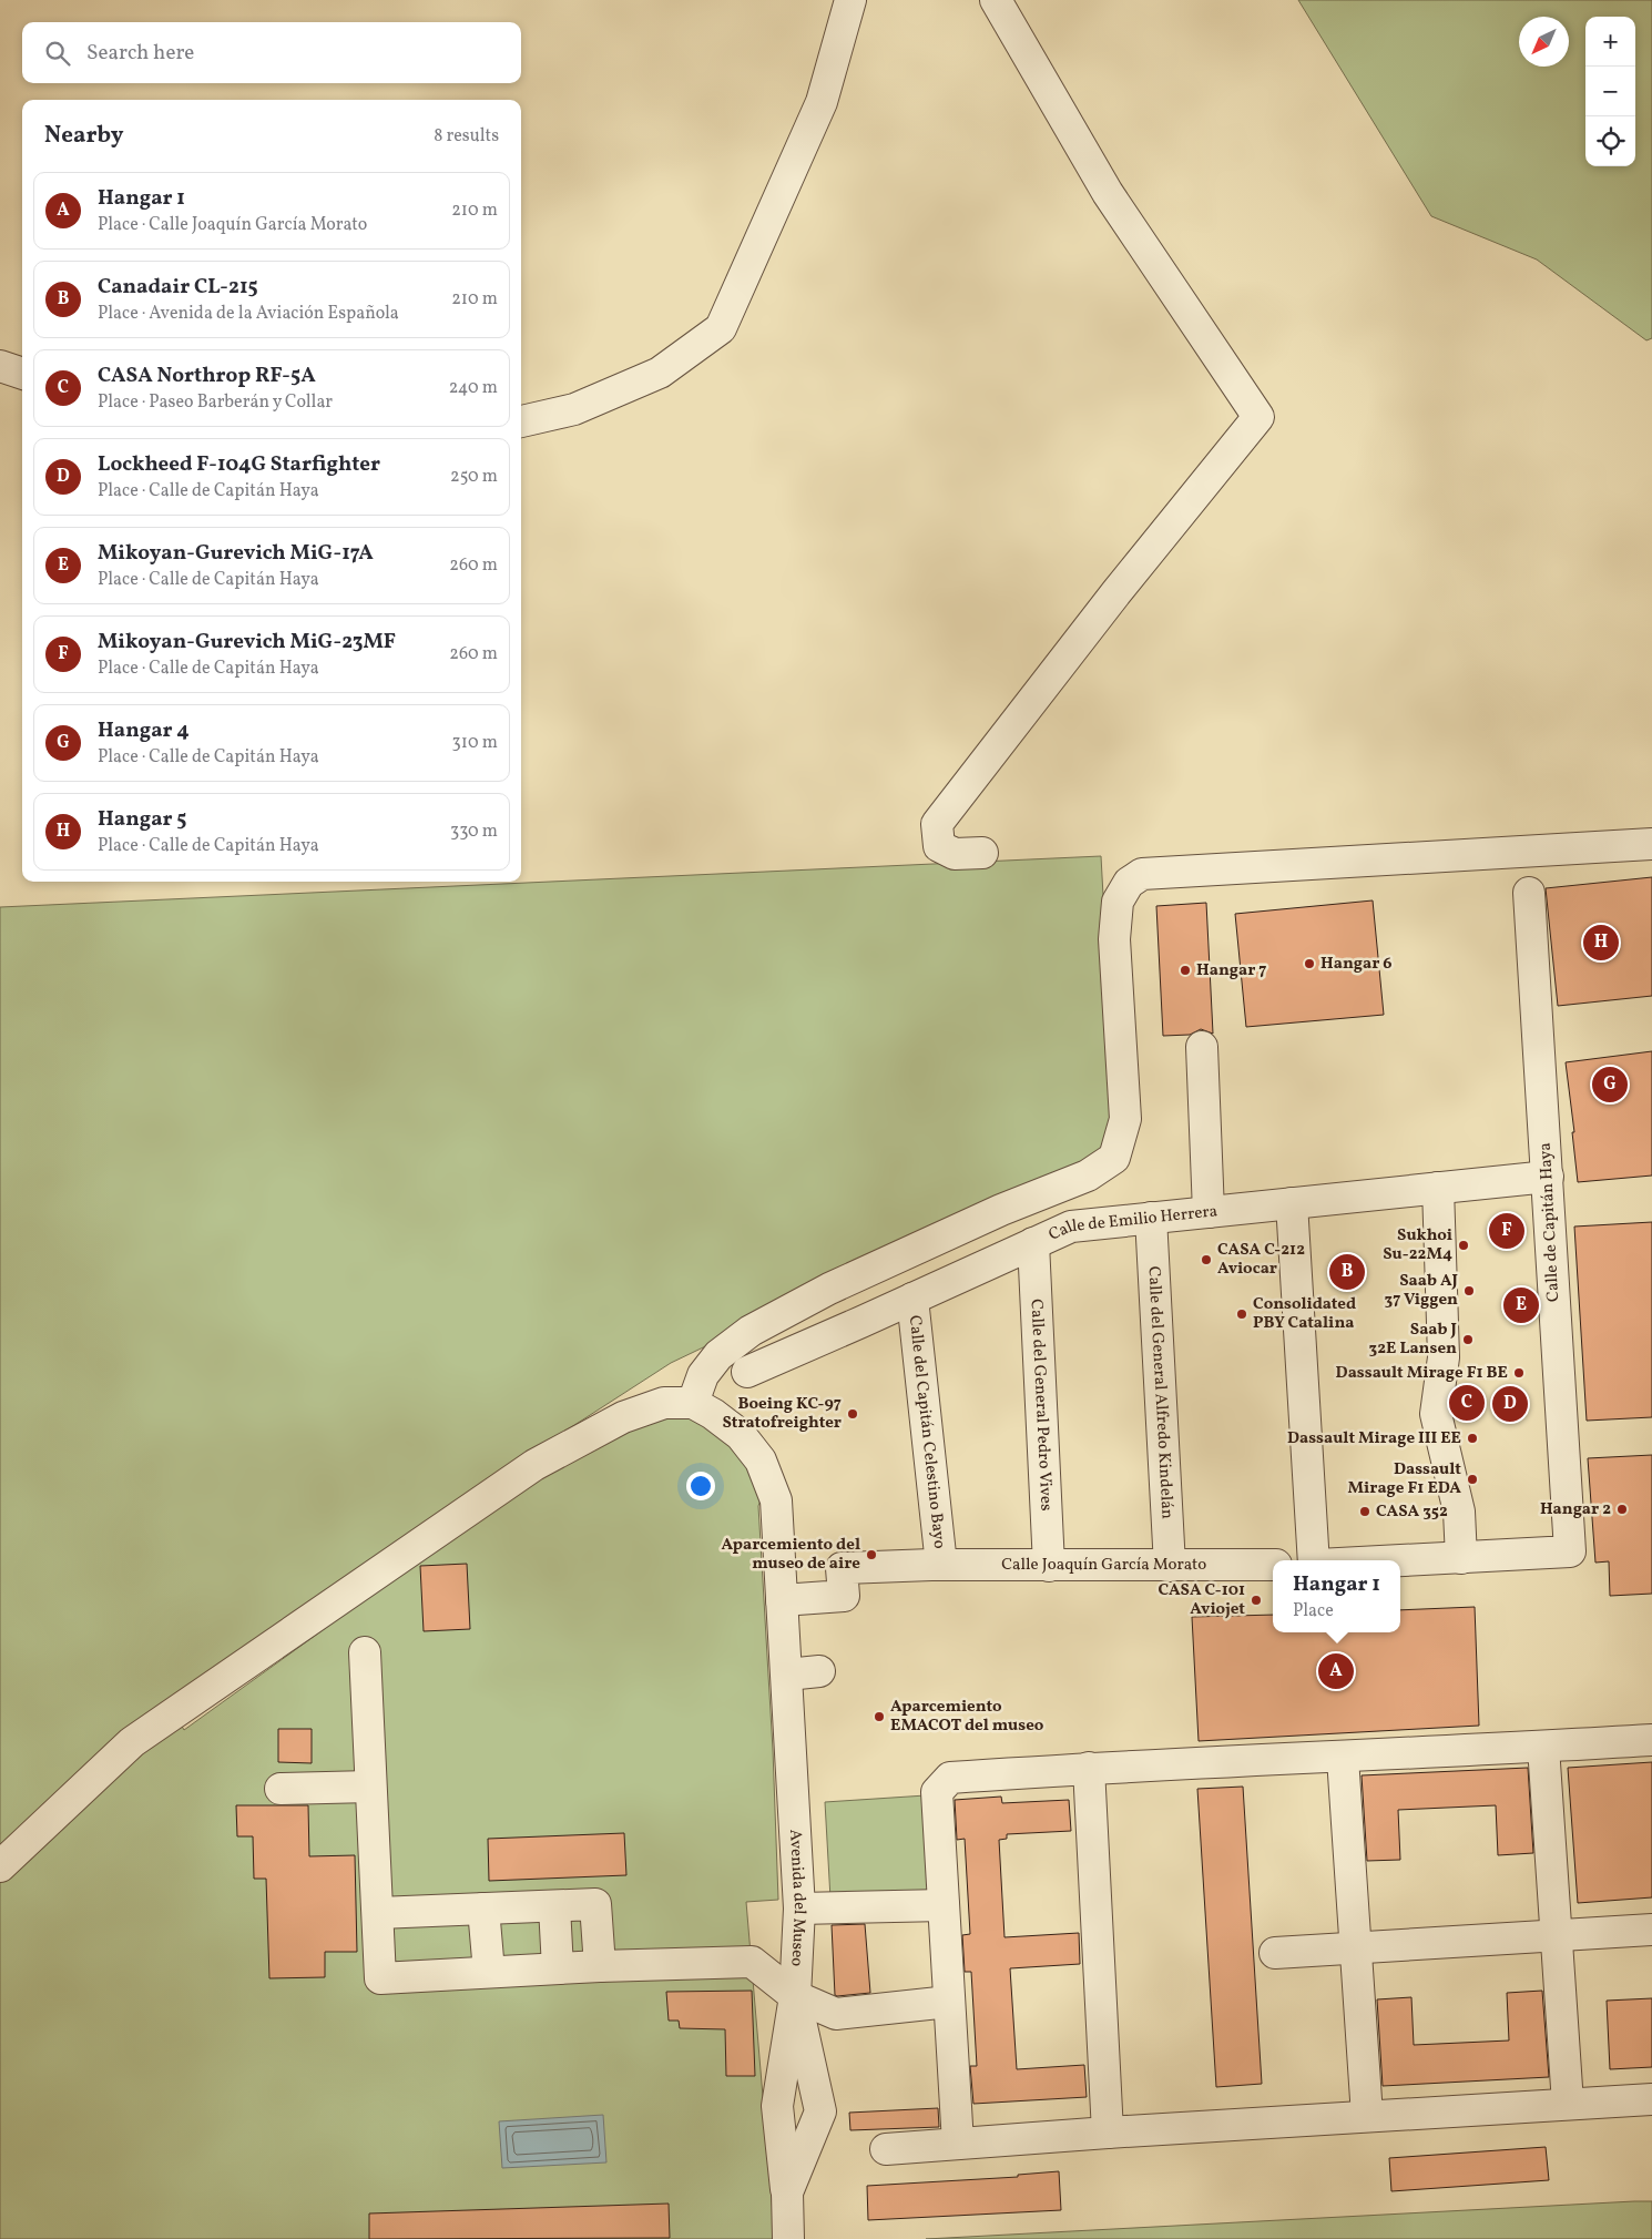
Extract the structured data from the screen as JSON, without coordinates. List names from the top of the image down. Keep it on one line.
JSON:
{"streets":{"street":["Calle de Capitán Haya","Calle de Emilio Herrera","Calle del General Alfredo Kindelán","Calle del General Pedro Vives","Calle del Capitán Celestino Bayo","Calle Joaquín García Morato","Avenida del Museo"]},"crossings":[["Calle de Capitán Haya","Calle de Emilio Herrera"],["Calle de Emilio Herrera","Calle del General Alfredo Kindelán"],["Calle de Emilio Herrera","Calle del General Pedro Vives"],["Calle de Emilio Herrera","Calle del Capitán Celestino Bayo"],["Calle del General Alfredo Kindelán","Calle Joaquín García Morato"],["Calle del General Pedro Vives","Calle Joaquín García Morato"],["Calle del Capitán Celestino Bayo","Calle Joaquín García Morato"],["Calle Joaquín García Morato","Avenida del Museo"]],"places":["Hangar 6","Hangar 7","Sukhoi Su-22M4","CASA C-212 Aviocar","Saab AJ 37 Viggen","Consolidated PBY Catalina","Saab J 32E Lansen","Dassault Mirage F1 BE","Boeing KC-97 Stratofreighter","Dassault Mirage III EE","Dassault Mirage F1 EDA","Hangar 2","CASA 352","Aparcemiento del museo de aire","CASA C-101 Aviojet","Aparcemiento EMACOT del museo"],"north":"bottom left","page":{"map_buttons":["+","−"],"search":"Search here","heading":["Nearby","8 results"],"list":[{"mark":"A","name":"Hangar 1","note":"Place · Calle Joaquín García Morato","value":"210 m"},{"mark":"B","name":"Canadair CL-215","note":"Place · Avenida de la Aviación Española","value":"210 m"},{"mark":"C","name":"CASA Northrop RF-5A","note":"Place · Paseo Barberán y Collar","value":"240 m"},{"mark":"D","name":"Lockheed F-104G Starfighter","note":"Place · Calle de Capitán Haya","value":"250 m"},{"mark":"E","name":"Mikoyan-Gurevich MiG-17A","note":"Place · Calle de Capitán Haya","value":"260 m"},{"mark":"F","name":"Mikoyan-Gurevich MiG-23MF","note":"Place · Calle de Capitán Haya","value":"260 m"},{"mark":"G","name":"Hangar 4","note":"Place · Calle de Capitán Haya","value":"310 m"},{"mark":"H","name":"Hangar 5","note":"Place · Calle de Capitán Haya","value":"330 m"}],"pins":["H","G","F","B","E","C","D","A"],"popup":["Hangar 1","Place"]}}
